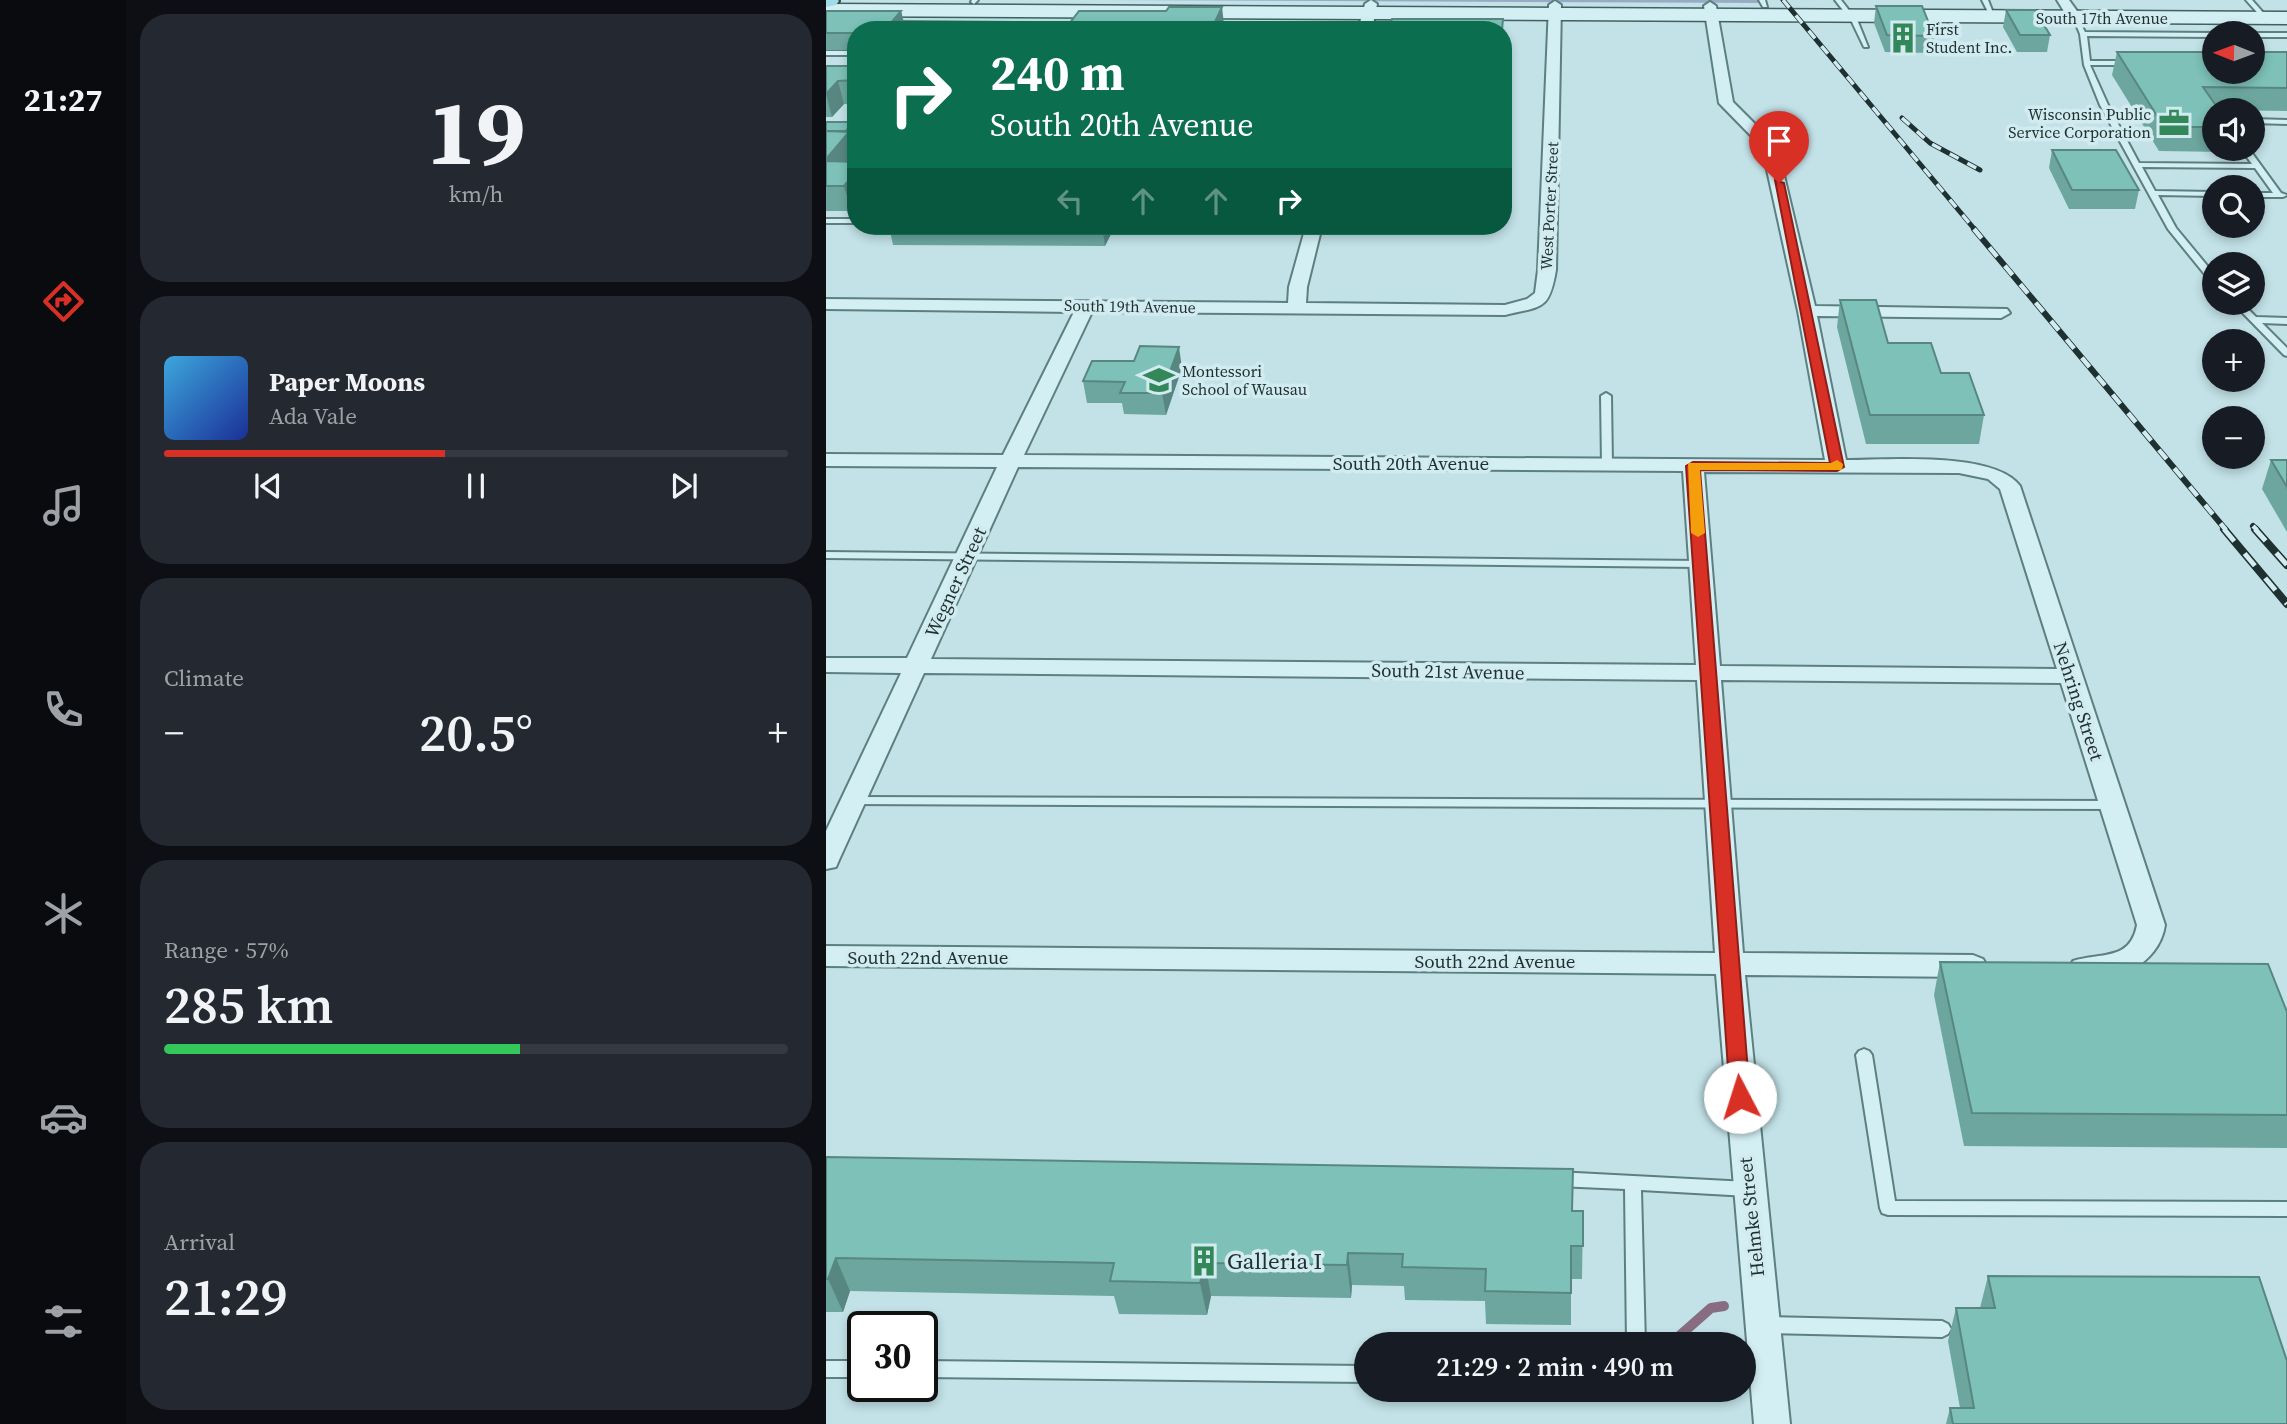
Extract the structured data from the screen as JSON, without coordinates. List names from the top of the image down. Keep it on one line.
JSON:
{"streets":{"main road":["South 17th Avenue"],"street":["West Porter Street","South 19th Avenue","South 20th Avenue","Wegner Street","South 21st Avenue","Nehring Street","South 22nd Avenue","Helmke Street"]},"crossings":[["South 17th Avenue","West Porter Street"],["West Porter Street","South 19th Avenue"],["South 19th Avenue","Wegner Street"],["South 20th Avenue","Wegner Street"],["South 20th Avenue","Nehring Street"],["South 20th Avenue","Helmke Street"],["Wegner Street","South 21st Avenue"],["South 21st Avenue","Nehring Street"],["South 21st Avenue","Helmke Street"],["South 22nd Avenue","Helmke Street"]],"places":{"building":["First Student Inc.","Galleria I"],"office":["Wisconsin Public Service Corporation"],"school or university":["Montessori School of Wausau"]},"north":"left","page":{"tabs":"21:27","tile":[["19","km/h"],"Climate",["Range · 57%","285 km"],["Arrival","21:29"]],"map_buttons":["+","−"],"turn":["240 m","South 20th Avenue"],"song":["Paper Moons","Ada Vale"],"heat":["−","20.5°","+"],"limit":"30","trip":"21:29 · 2 min · 490 m"}}
